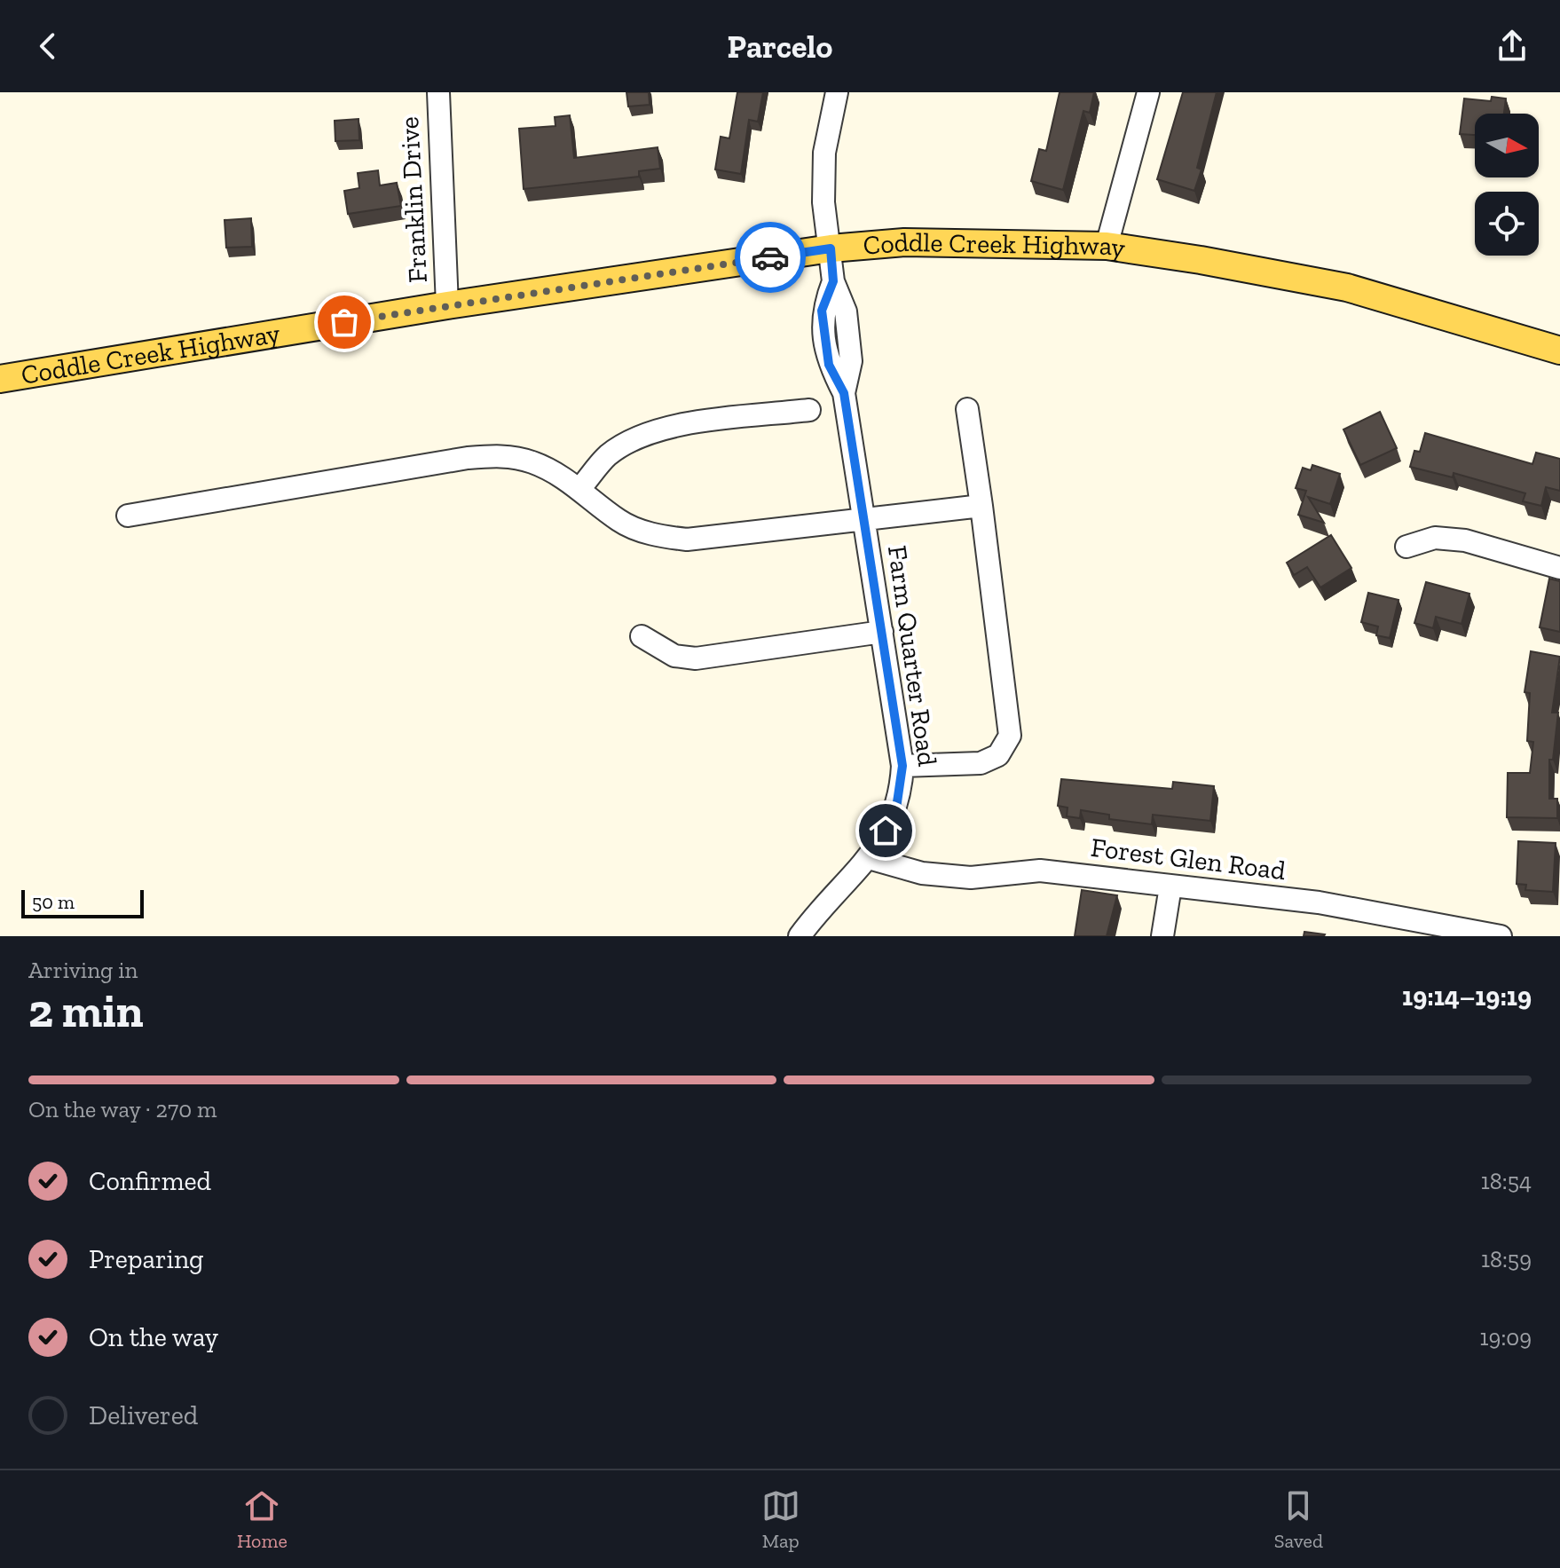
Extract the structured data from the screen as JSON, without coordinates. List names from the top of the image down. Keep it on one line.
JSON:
{"streets":{"main road":["Coddle Creek Highway"],"street":["Franklin Drive","Farm Quarter Road","Forest Glen Road"]},"crossings":[["Franklin Drive","Coddle Creek Highway"],["Coddle Creek Highway","Farm Quarter Road"],["Farm Quarter Road","Forest Glen Road"]],"scale_bar":"50 m","north":"right","page":{"header":"Parcelo","scale":"50 m","heading":["2 min","Arriving in","19:14–19:19"],"bar":"On the way · 270 m","list":[["Confirmed","18:54"],["Preparing","18:59"],["On the way","19:09"],"Delivered"],"tabs":["Home","Map","Saved"]}}
